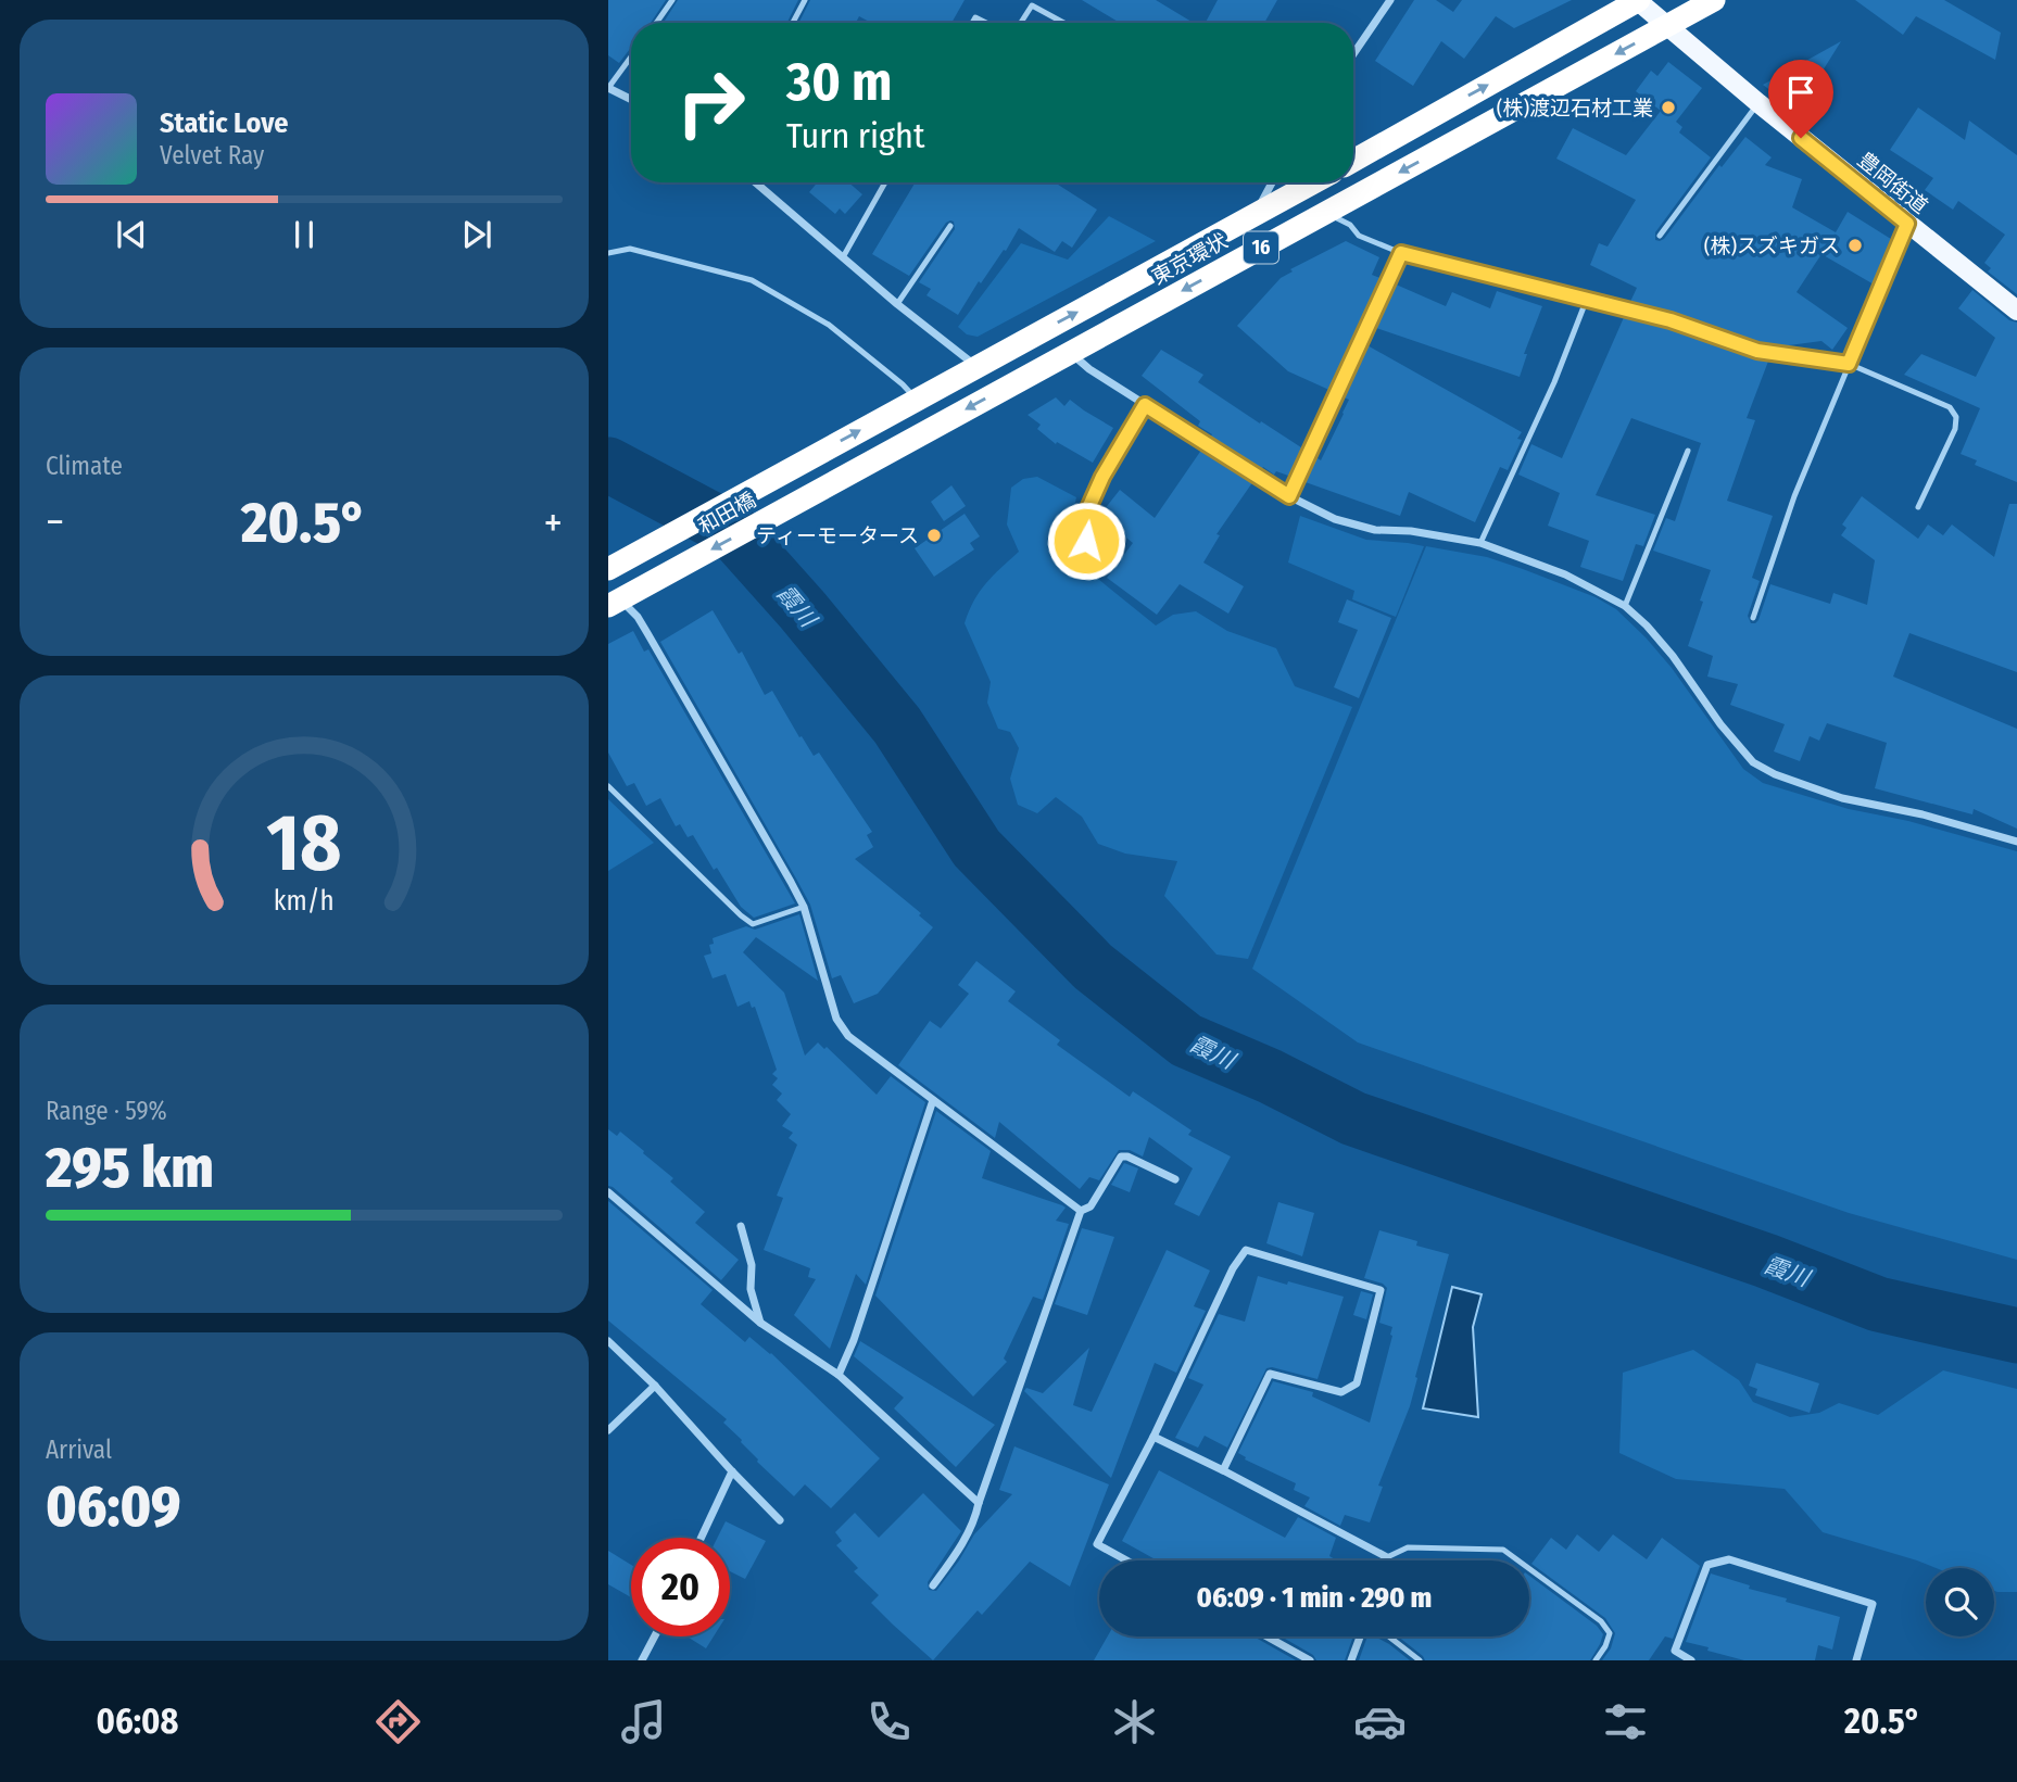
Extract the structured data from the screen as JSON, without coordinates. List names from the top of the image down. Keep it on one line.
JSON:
{"streets":{"highway":["16","東京環状","和田橋"],"main road":["豊岡街道"]},"crossings":[["豊岡街道","東京環状"],["東京環状","和田橋"]],"water":["霞川"],"places":["(株)渡辺石材工業","(株)スズキガス","ティーモータース"],"page":{"turn":["30 m","Turn right"],"song":["Static Love","Velvet Ray"],"tile":["Climate",["Range · 59%","295 km"],["Arrival","06:09"]],"heat":["−","20.5°","+"],"limit":"20","trip":"06:09 · 1 min · 290 m","tabs":["06:08","20.5°"],"gauge":["18","km/h"]}}
